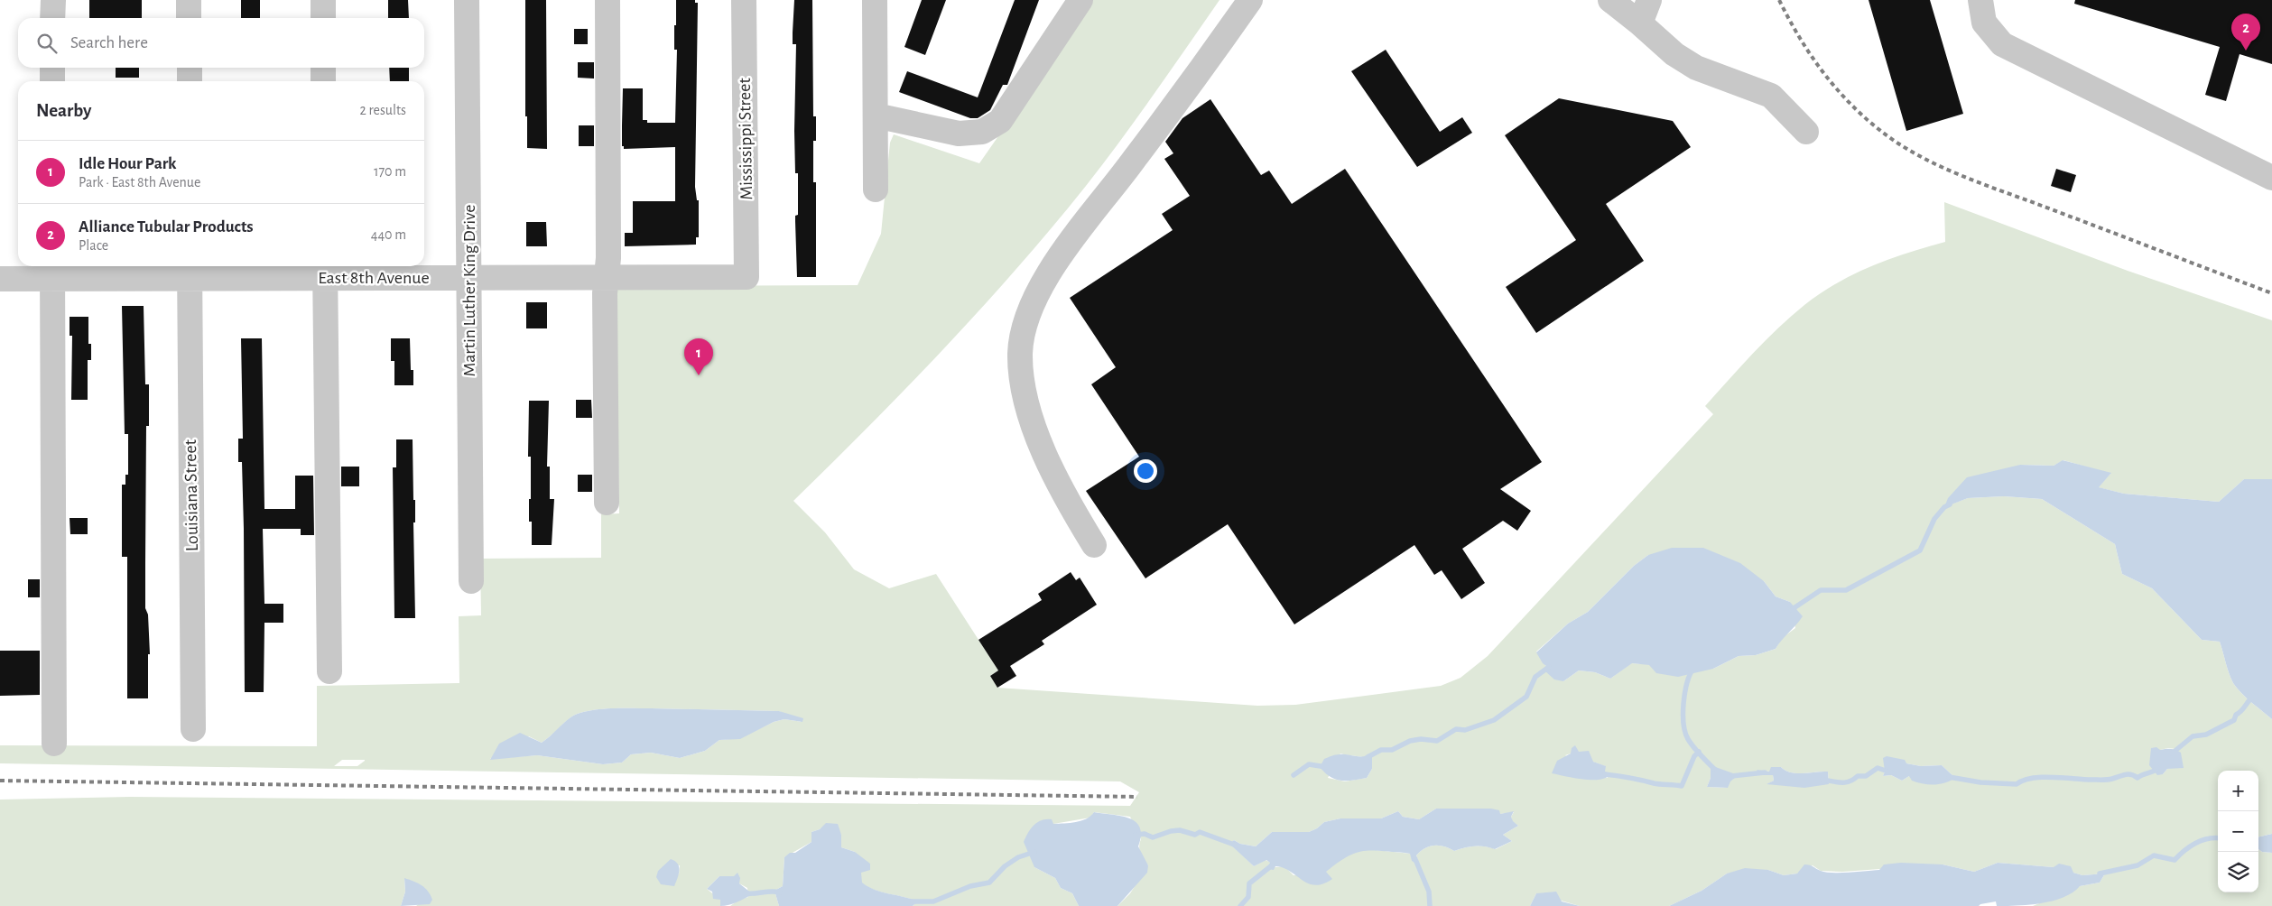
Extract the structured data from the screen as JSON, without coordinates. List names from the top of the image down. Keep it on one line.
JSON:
{"streets":{"street":["Mississippi Street","East 8th Avenue","Martin Luther King Drive","Louisiana Street"]},"crossings":[["Mississippi Street","East 8th Avenue"],["East 8th Avenue","Martin Luther King Drive"],["East 8th Avenue","Louisiana Street"]],"page":{"pins":["2","1"],"search":"Search here","heading":["Nearby","2 results"],"list":[{"mark":"1","name":"Idle Hour Park","note":"Park · East 8th Avenue","value":"170 m"},{"mark":"2","name":"Alliance Tubular Products","note":"Place","value":"440 m"}],"map_buttons":["+","−"]}}
